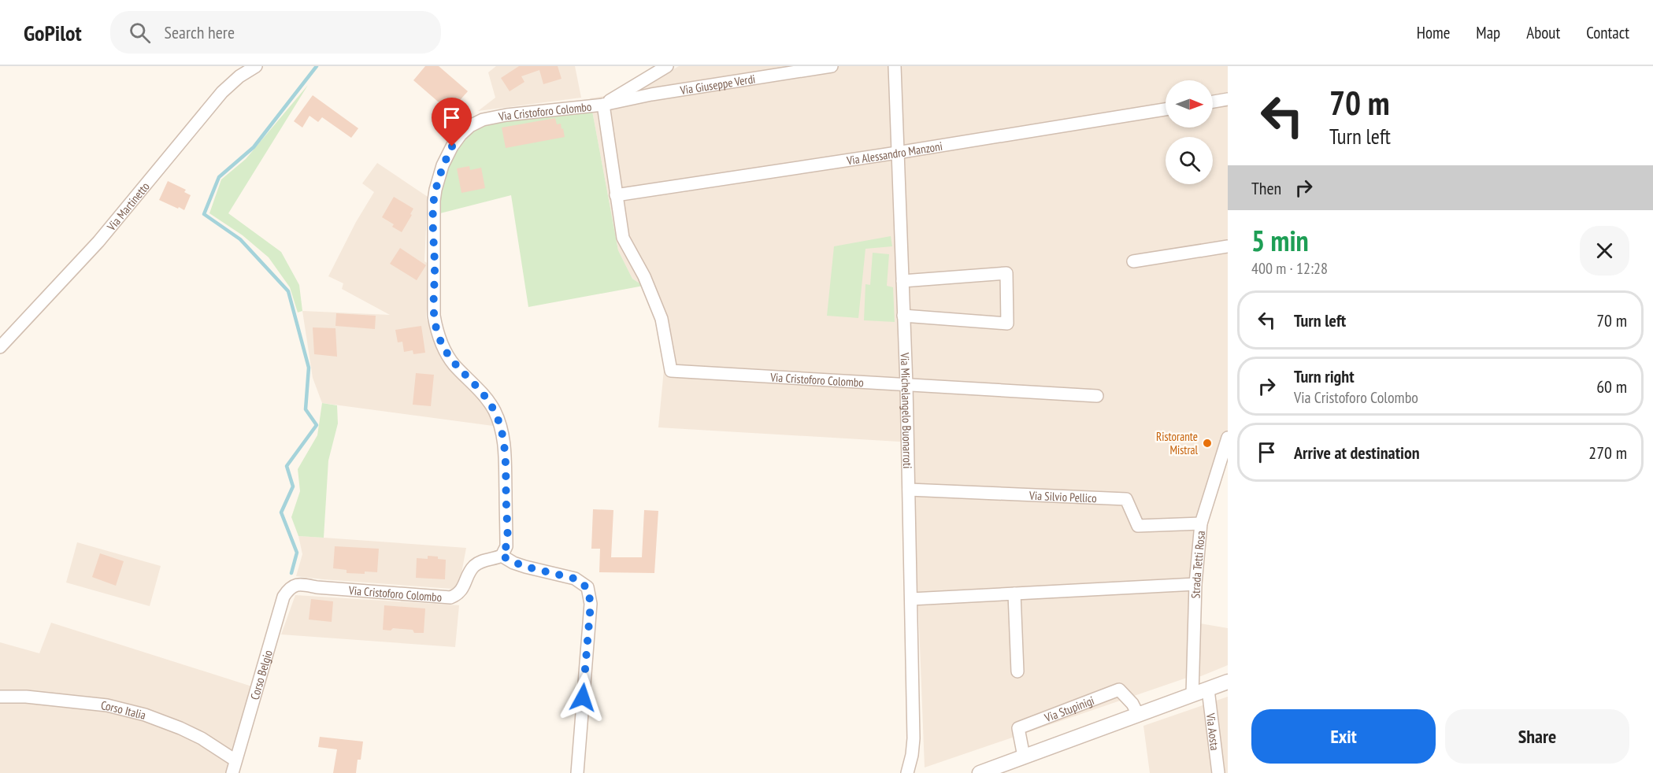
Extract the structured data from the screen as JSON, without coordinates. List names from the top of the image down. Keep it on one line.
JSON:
{"streets":{"street":["Via Giuseppe Verdi","Via Cristoforo Colombo","Via Alessandro Manzoni","Via Martinetto","Via Michelangelo Buonarroti","Via Silvio Pellico","Strada Tetti Rosa","Corso Belgio","Via Stupinigi","Corso Italia","Via Aosta"]},"crossings":[["Via Giuseppe Verdi","Via Cristoforo Colombo"],["Via Cristoforo Colombo","Via Alessandro Manzoni"],["Via Cristoforo Colombo","Via Michelangelo Buonarroti"],["Via Cristoforo Colombo","Corso Belgio"],["Via Alessandro Manzoni","Via Michelangelo Buonarroti"],["Via Michelangelo Buonarroti","Via Silvio Pellico"],["Via Silvio Pellico","Strada Tetti Rosa"],["Corso Belgio","Corso Italia"]],"places":["Ristorante Mistral"],"north":"right","page":{"header":"GoPilot","search":"Search here","nav":["Home","Map","About","Contact"],"turn":["70 m","Turn left"],"then":"Then","heading":["5 min","400 m · 12:28"],"list":[{"name":"Turn left","value":"70 m"},{"name":"Turn right","note":"Via Cristoforo Colombo","value":"60 m"},{"name":"Arrive at destination","value":"270 m"}],"buttons":["Exit","Share"]}}
